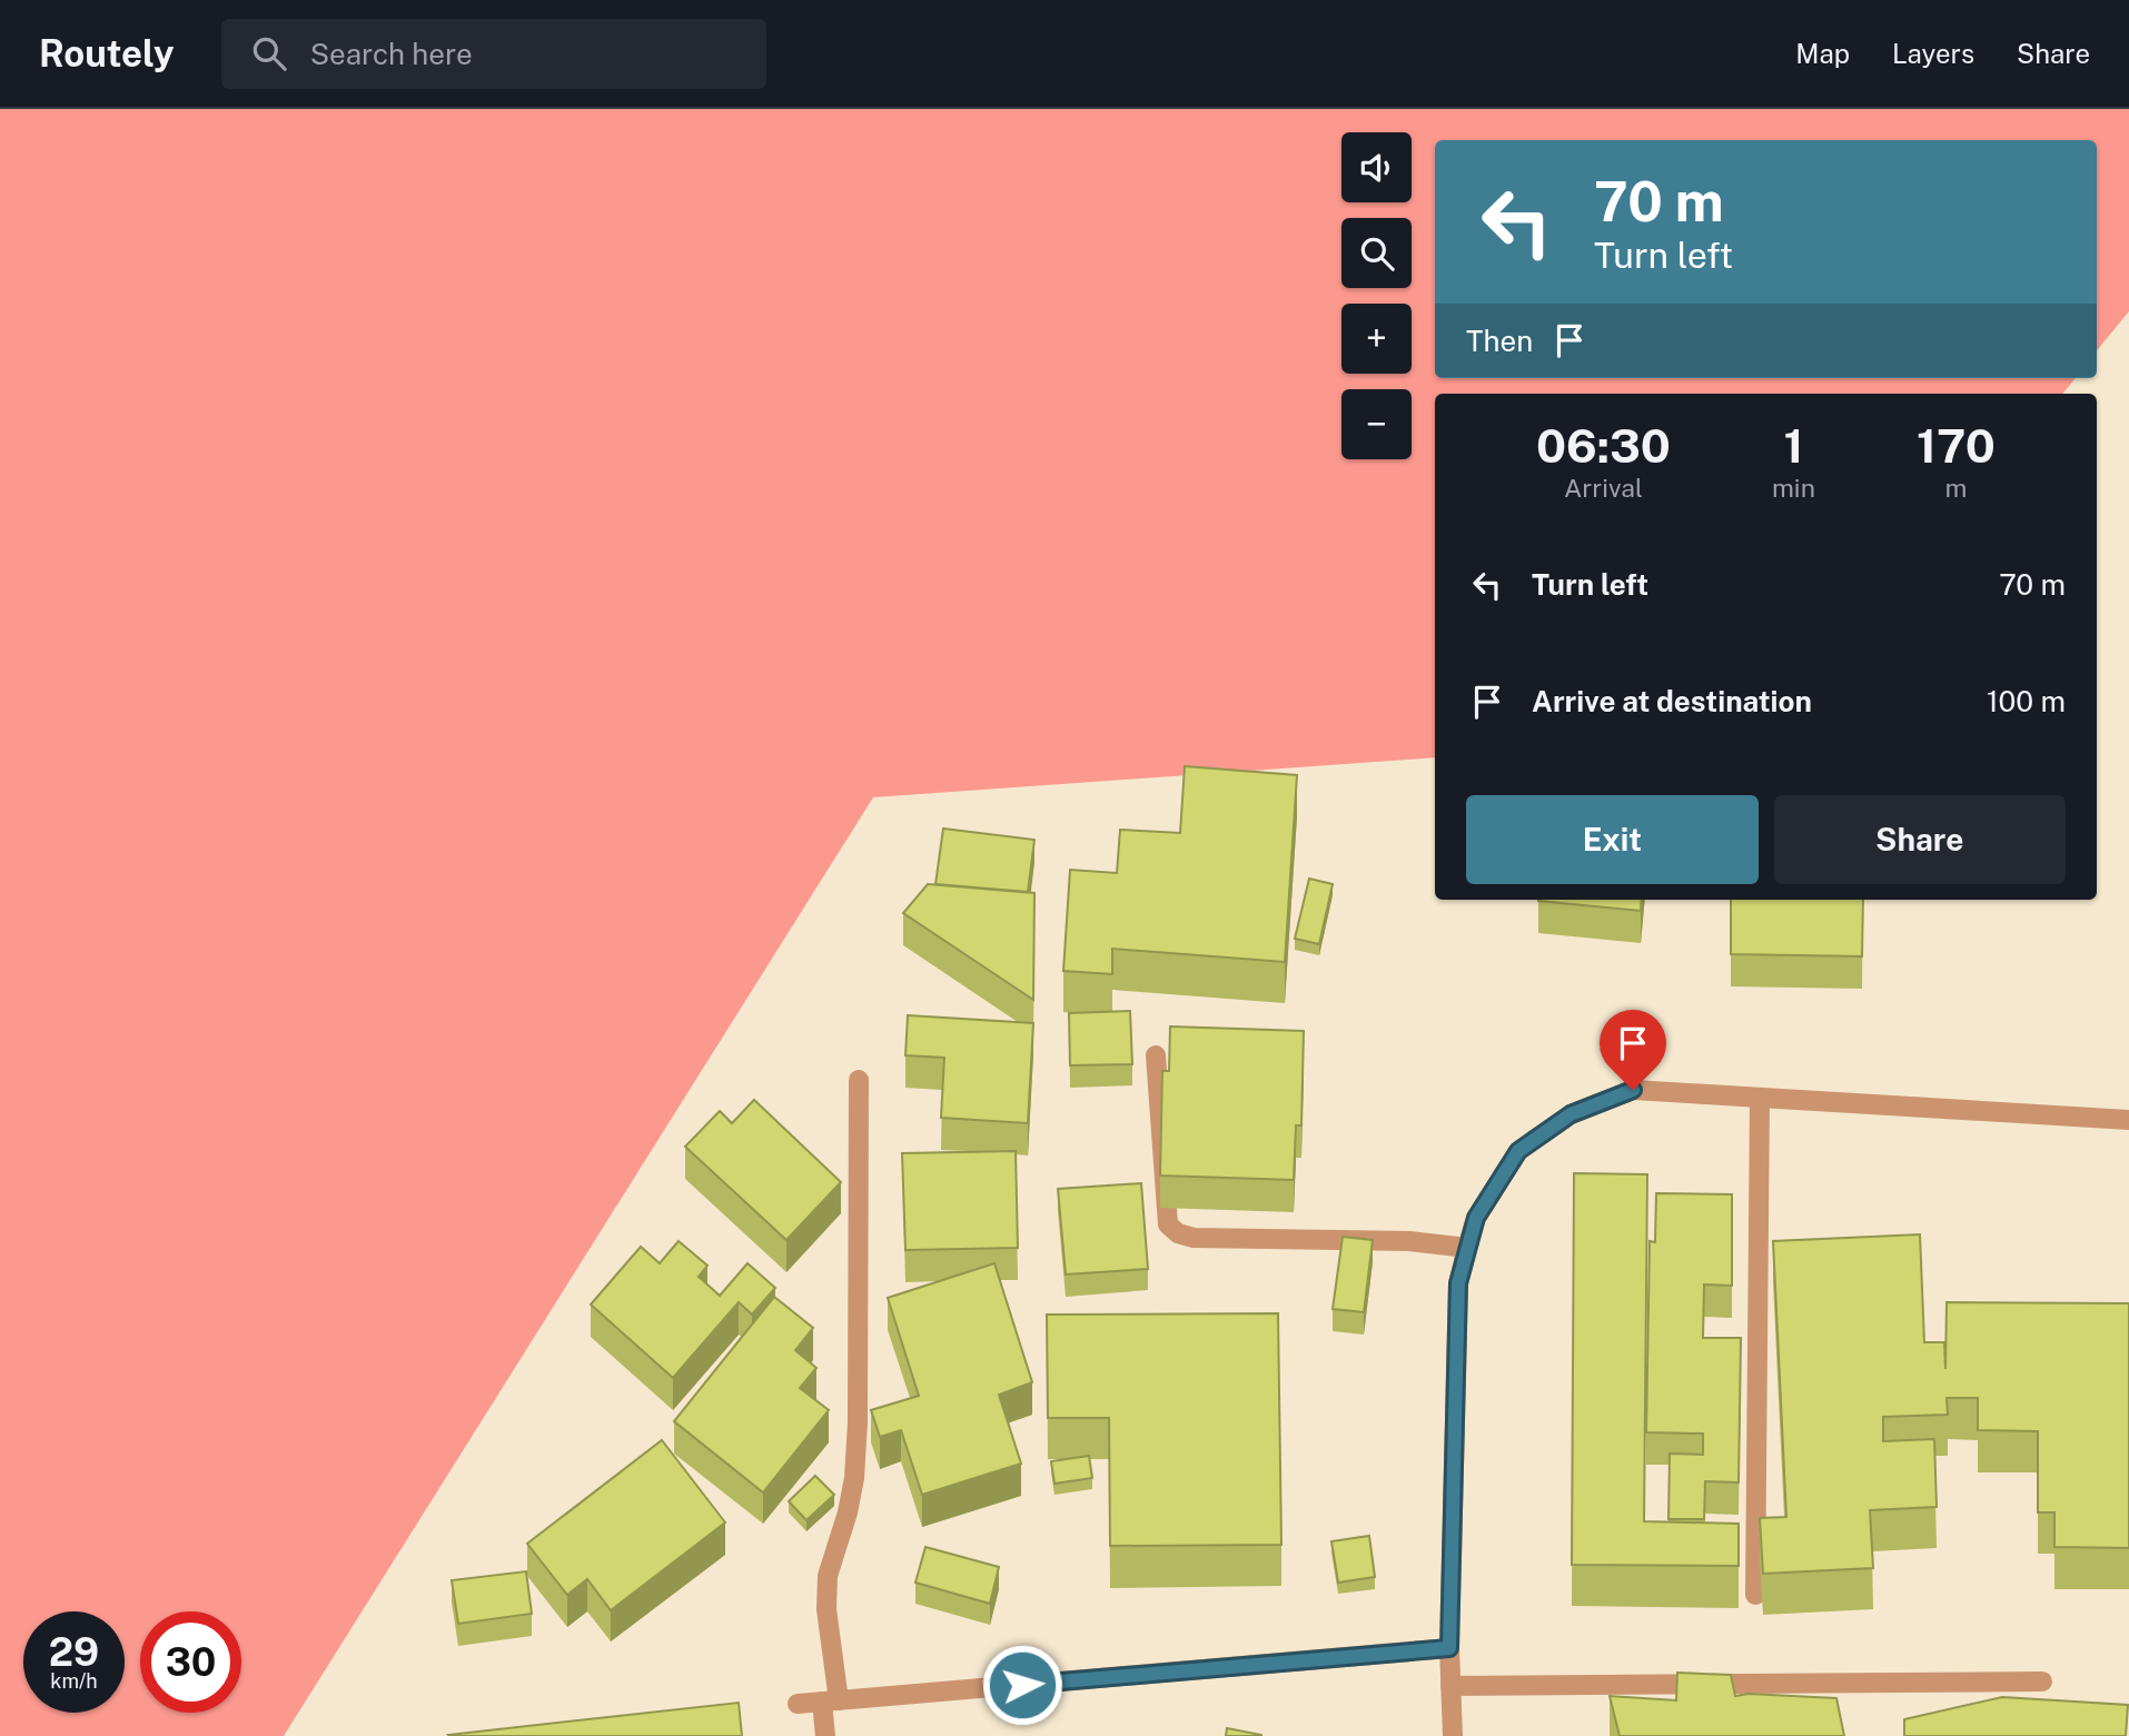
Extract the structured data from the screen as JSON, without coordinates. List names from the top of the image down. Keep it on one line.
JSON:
{"page":{"header":"Routely","search":"Search here","nav":["Map","Layers","Share"],"map_buttons":["+","−"],"turn":["70 m","Turn left"],"then":"Then","eta":["06:30","Arrival","1","min","170","m"],"list":[{"name":"Turn left","value":"70 m"},{"name":"Arrive at destination","value":"100 m"}],"buttons":["Exit","Share"],"speed":"29 km/h","limit":"30"}}
